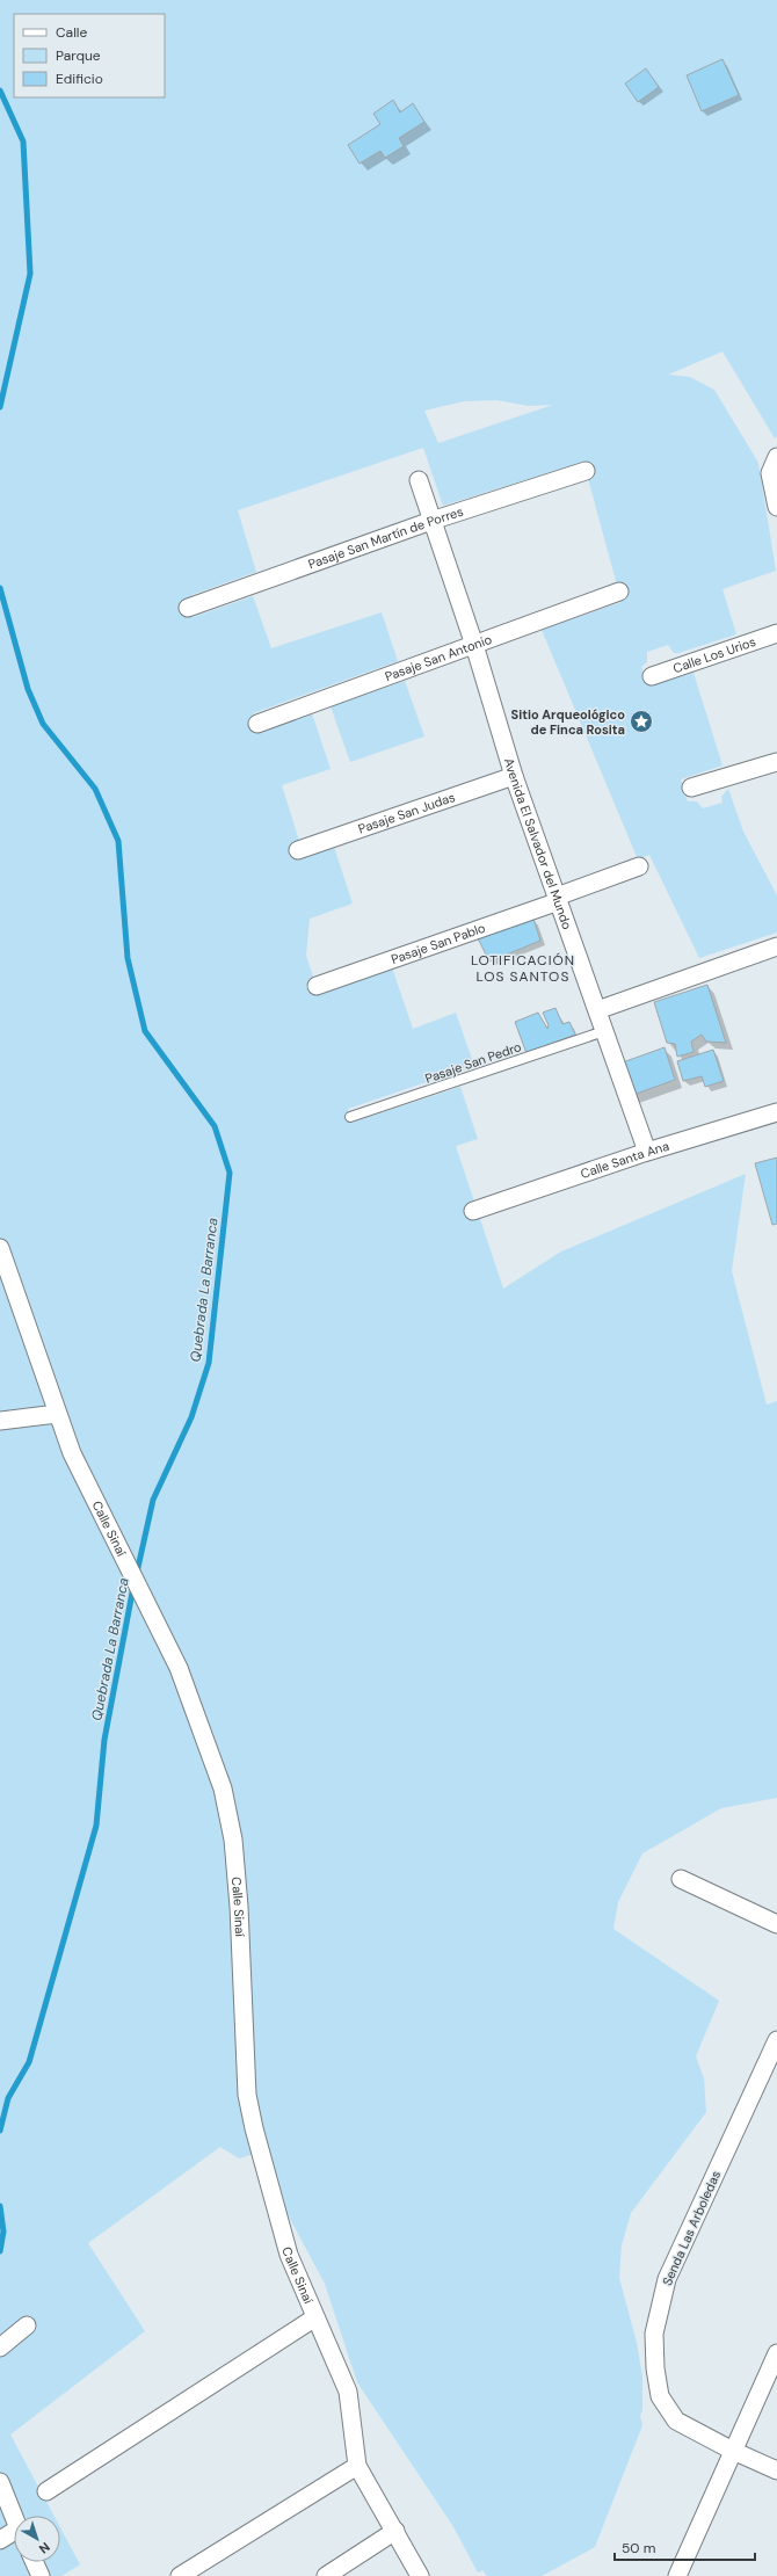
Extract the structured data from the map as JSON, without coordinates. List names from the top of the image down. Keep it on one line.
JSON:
{"streets":{"street":["Pasaje San Martín de Porres","Calle Los Urios","Pasaje San Antonio","Pasaje San Judas","Avenida El Salvador del Mundo","Pasaje San Pablo","Calle Santa Ana","Calle Sinaí","Senda Las Arboledas"],"lane":["Pasaje San Pedro"]},"crossings":[["Pasaje San Martín de Porres","Avenida El Salvador del Mundo"],["Pasaje San Antonio","Avenida El Salvador del Mundo"],["Pasaje San Judas","Avenida El Salvador del Mundo"],["Avenida El Salvador del Mundo","Pasaje San Pablo"],["Avenida El Salvador del Mundo","Pasaje San Pedro"],["Avenida El Salvador del Mundo","Calle Santa Ana"]],"districts":["LOTIFICACIÓN LOS SANTOS"],"water":["Quebrada La Barranca"],"places":{"place":["Sitio Arqueológico de Finca Rosita"]},"legend":["Calle","Parque","Edificio"],"scale_bar":"50 m","north":"bottom right"}
